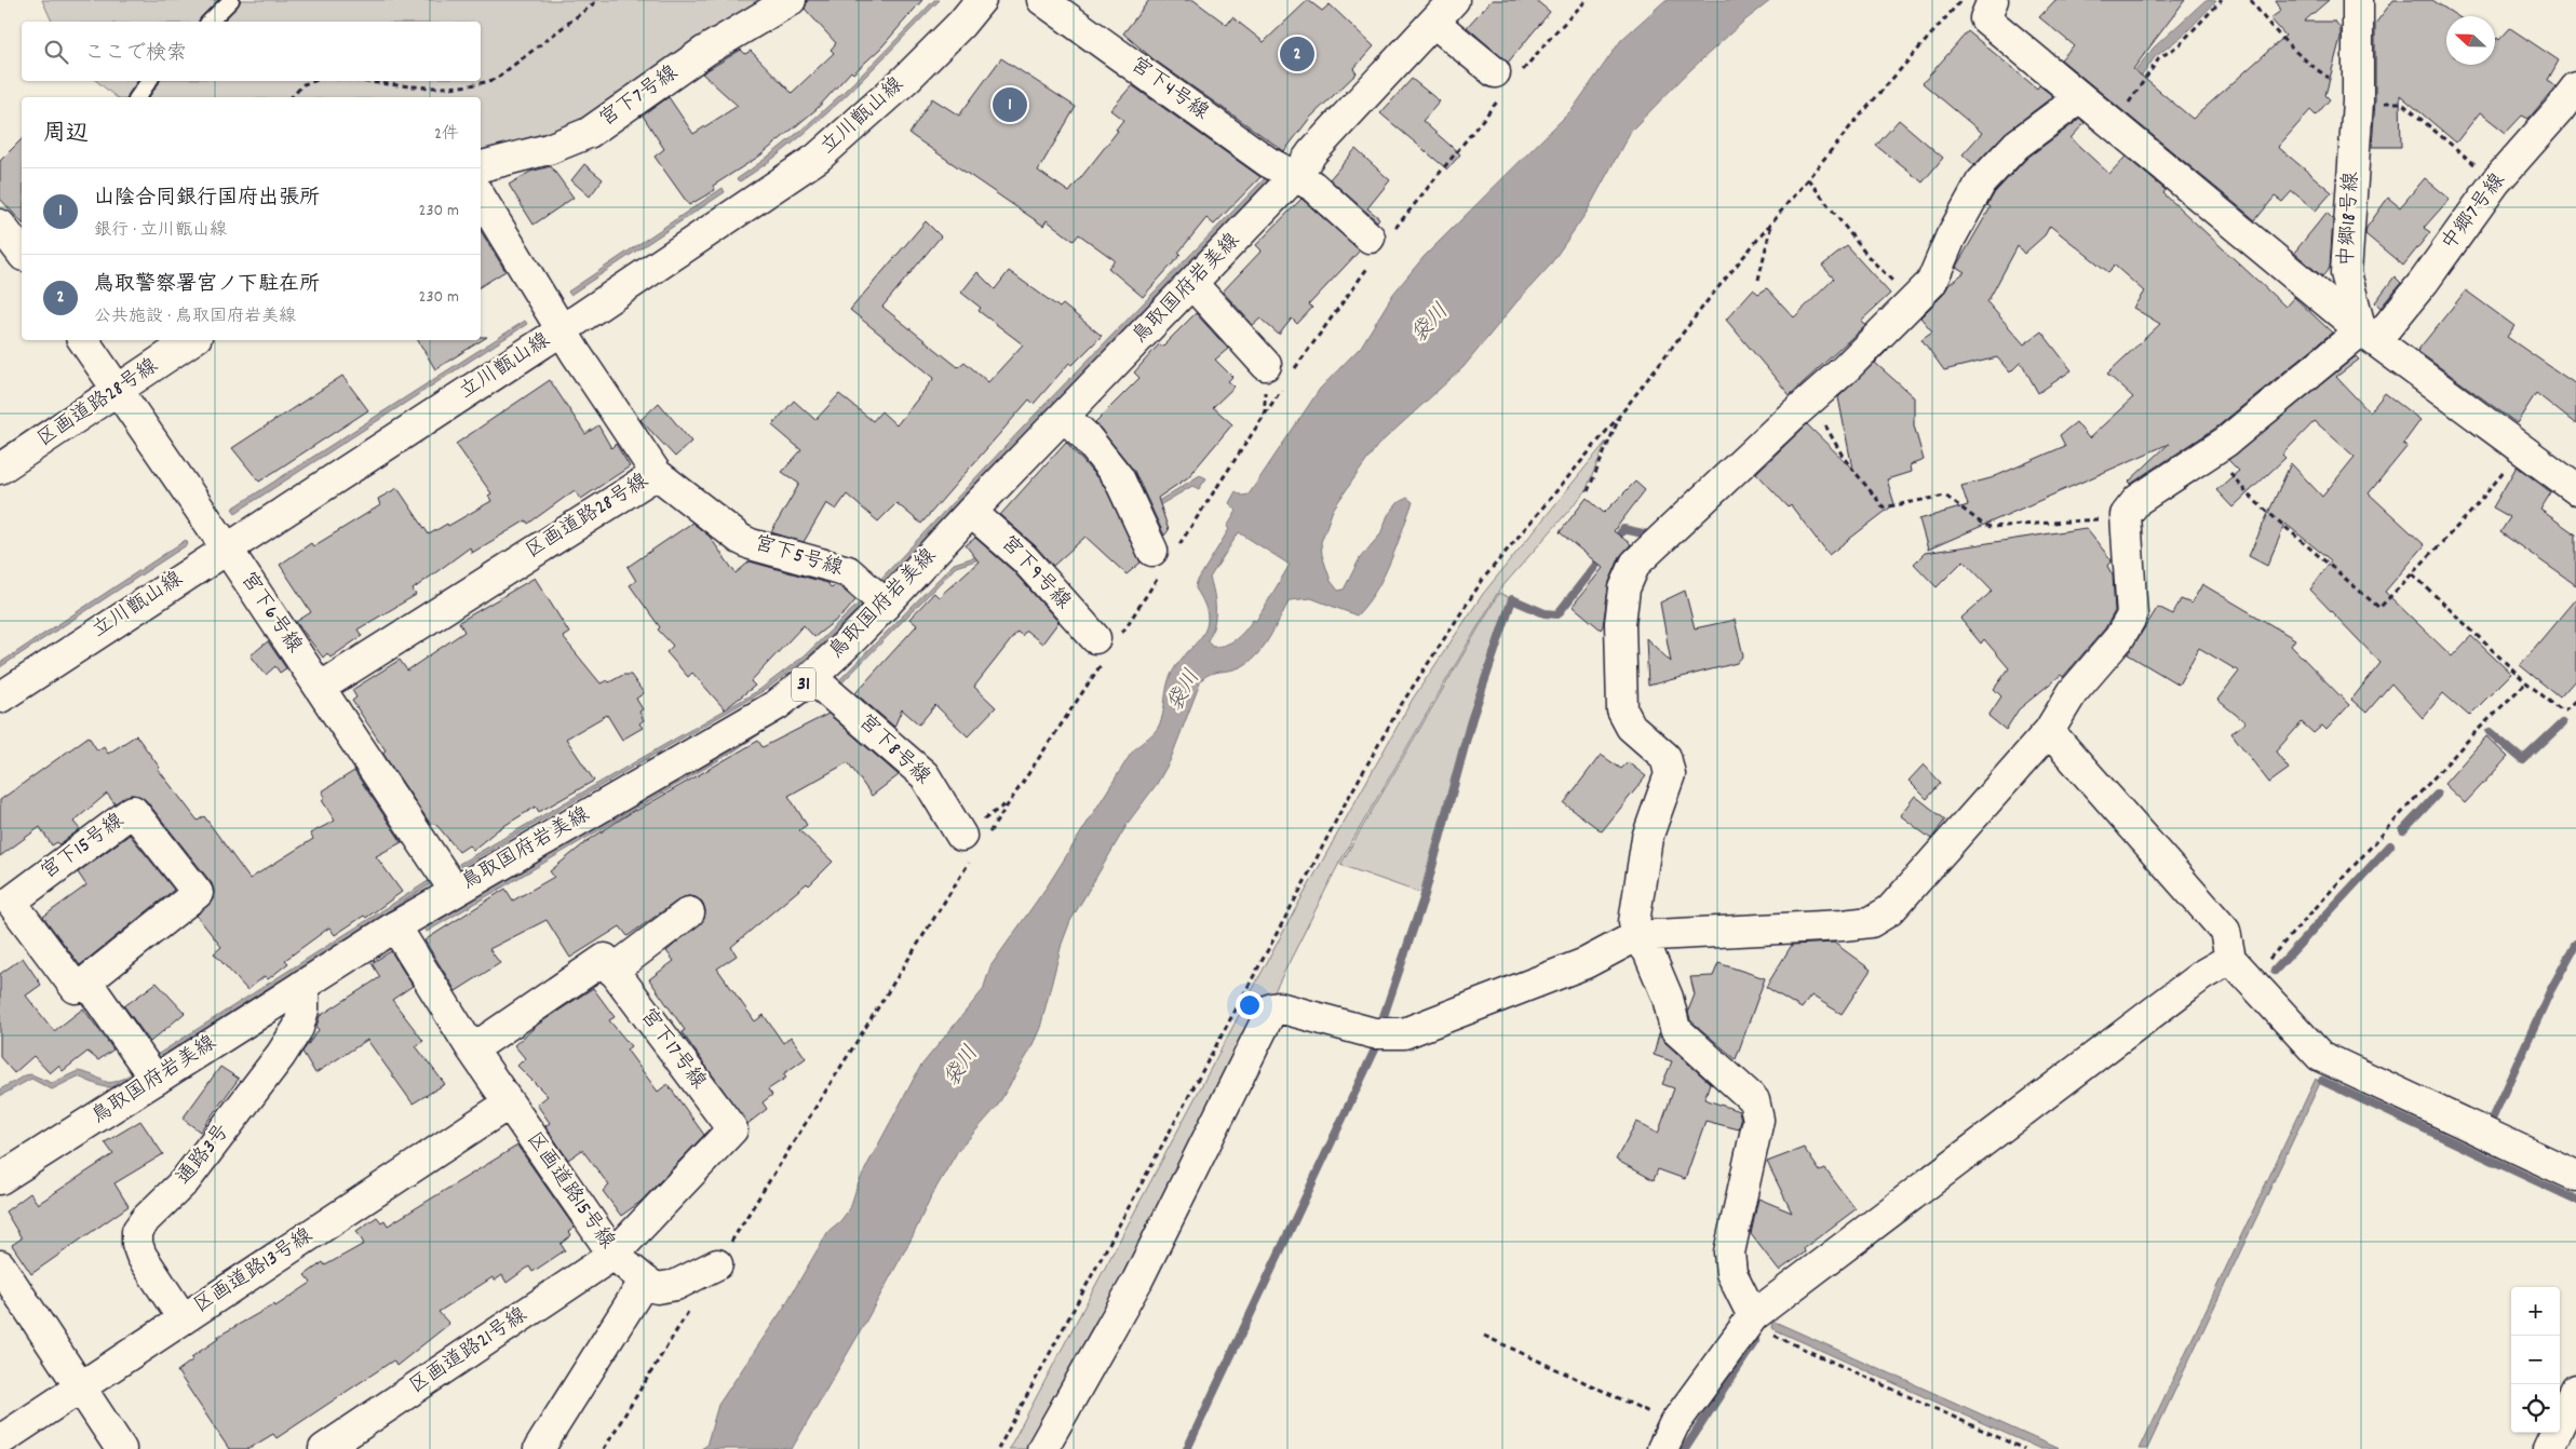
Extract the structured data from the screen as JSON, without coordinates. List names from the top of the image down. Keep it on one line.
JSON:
{"streets":{"street":["宮下4号線","宮下7号線","立川甑山線","中郷7号線","中郷18号線","鳥取国府岩美線","区画道路28号線","宮下5号線","宮下9号線","宮下6号線","31","宮下8号線","宮下15号線","宮下17号線","通路3号","区画道路15号線","区画道路13号線","区画道路21号線"]},"crossings":[["宮下4号線","鳥取国府岩美線"],["立川甑山線","区画道路28号線"],["立川甑山線","宮下6号線"],["中郷7号線","中郷18号線"],["鳥取国府岩美線","宮下5号線"],["鳥取国府岩美線","宮下9号線"],["鳥取国府岩美線","宮下6号線"],["鳥取国府岩美線","宮下8号線"],["鳥取国府岩美線","通路3号"],["鳥取国府岩美線","区画道路15号線"],["区画道路28号線","宮下5号線"],["区画道路28号線","宮下6号線"],["宮下17号線","区画道路15号線"],["宮下17号線","区画道路21号線"],["通路3号","区画道路13号線"],["区画道路15号線","区画道路13号線"],["区画道路15号線","区画道路21号線"]],"water":["袋川"],"north":"left","page":{"search":"ここで検索","pins":["2","1"],"heading":["周辺","2件"],"list":[{"mark":"1","name":"山陰合同銀行国府出張所","note":"銀行 · 立川甑山線","value":"230 m"},{"mark":"2","name":"鳥取警察署宮ノ下駐在所","note":"公共施設 · 鳥取国府岩美線","value":"230 m"}],"map_buttons":["+","−"]}}
